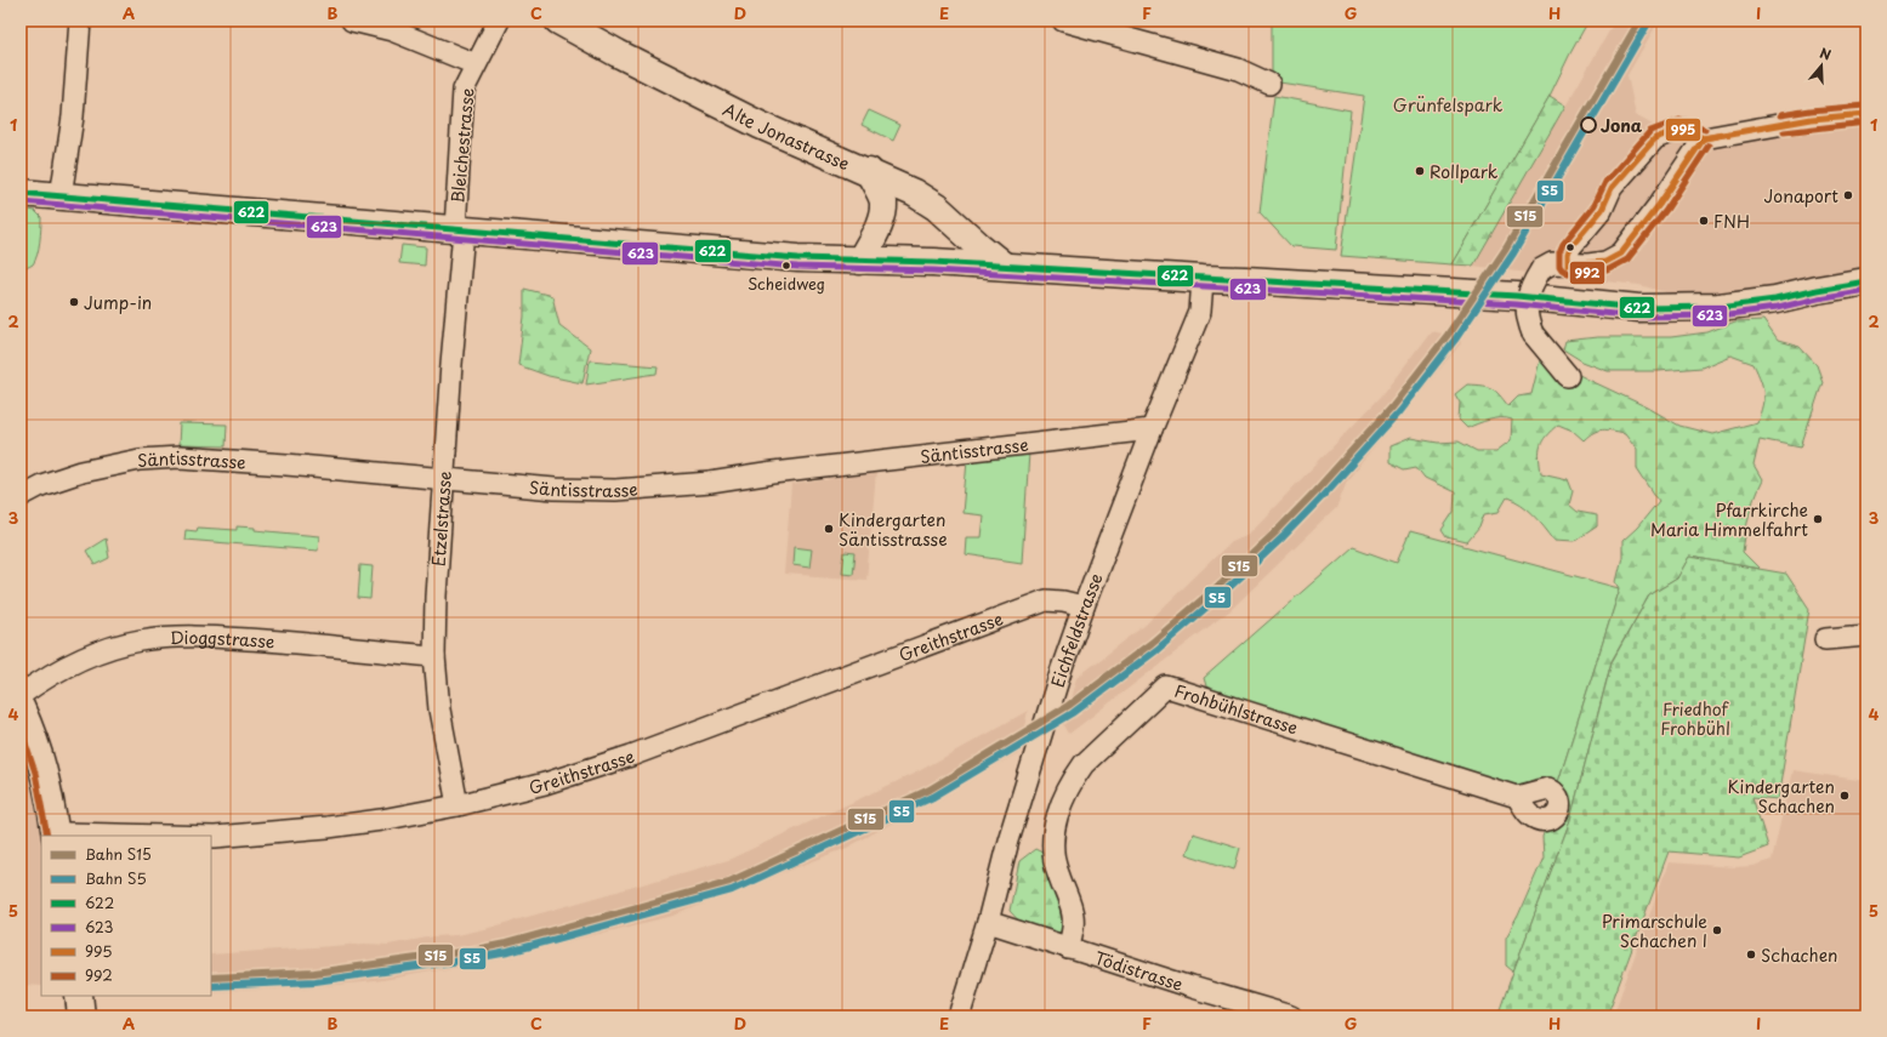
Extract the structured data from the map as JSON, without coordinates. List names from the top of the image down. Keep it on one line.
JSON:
{"streets":{"main road":["Alte Jonastrasse"],"street":["Bleichestrasse","Säntisstrasse","Etzelstrasse","Eichfeldstrasse","Greithstrasse","Dioggstrasse","Frohbühlstrasse","Tödistrasse"]},"crossings":[["Bleichestrasse","Etzelstrasse"],["Säntisstrasse","Etzelstrasse"],["Säntisstrasse","Eichfeldstrasse"],["Etzelstrasse","Greithstrasse"],["Etzelstrasse","Dioggstrasse"],["Eichfeldstrasse","Greithstrasse"],["Eichfeldstrasse","Tödistrasse"],["Frohbühlstrasse","Tödistrasse"]],"parks":["Grünfelspark","Friedhof Frohbühl"],"places":["Jona","Rollpark","Jonaport","FNH","Scheidweg","Jump-in","Pfarrkirche Maria Himmelfahrt","Kindergarten Säntisstrasse","Kindergarten Schachen","Primarschule Schachen I","Schachen"],"lines":["rail line S15","rail line S5","transit line 992","transit line 995","transit line 622","transit line 623"],"legend":["Bahn S15","Bahn S5","622","623","995","992"],"north":"top","grid":{"columns":["A","B","C","D","E","F","G","H","I"],"rows":["1","2","3","4","5"]}}
